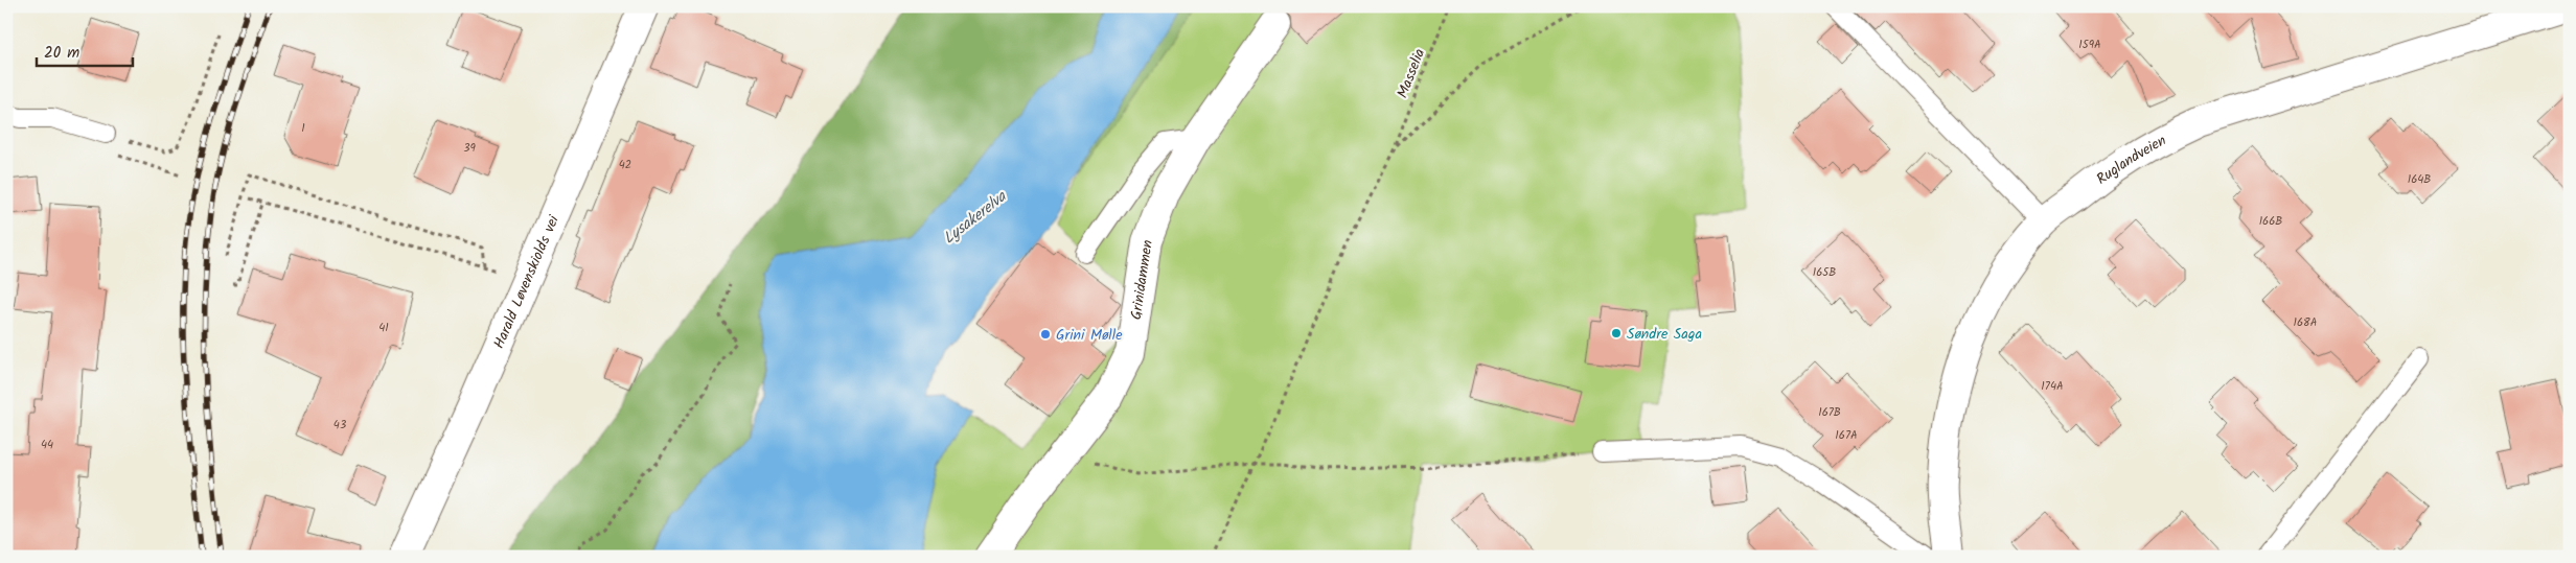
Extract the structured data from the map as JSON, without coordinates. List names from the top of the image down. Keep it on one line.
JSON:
{"streets":{"street":["Ruglandveien","Grinidammen","Harald Løvenskiolds vei"],"path":["Masselia"]},"water":["Lysakerelva"],"places":["Søndre Saga","Grini Mølle"],"house_numbers":["159A","1","39","42","164B","166B","165B","168A","41","174A","167B","43","167A","44"],"scale_bar":"20 m"}
